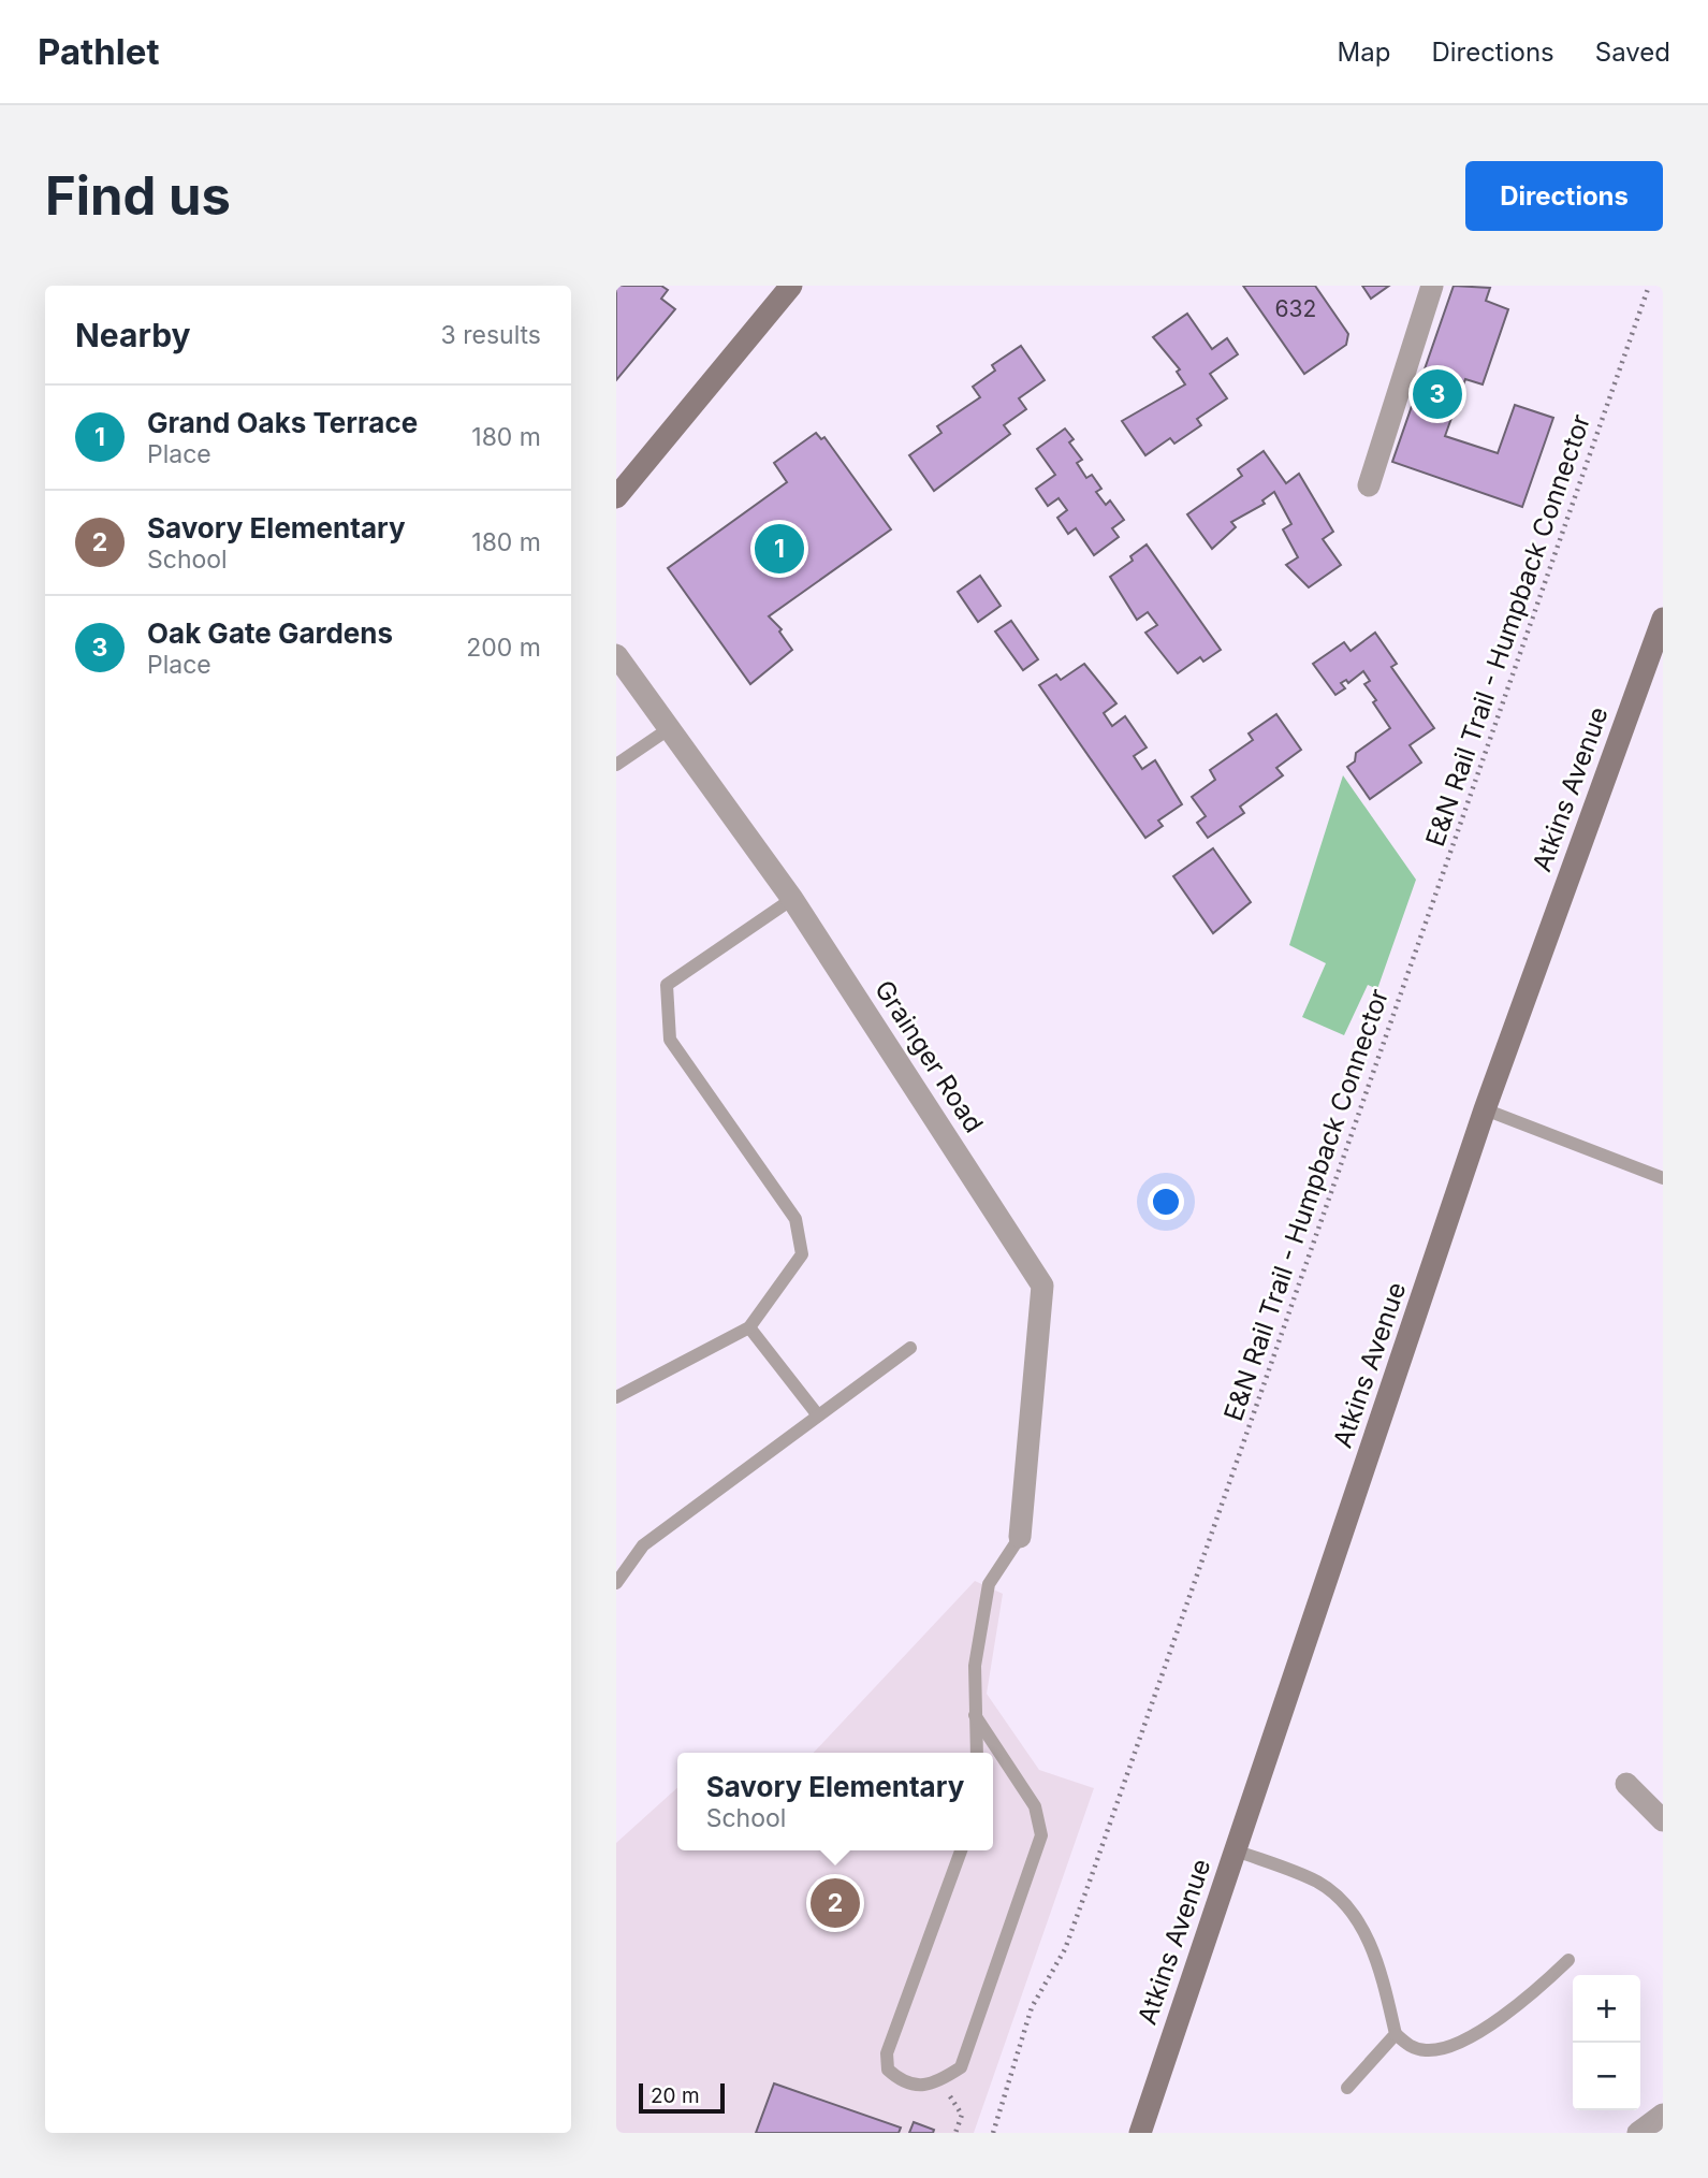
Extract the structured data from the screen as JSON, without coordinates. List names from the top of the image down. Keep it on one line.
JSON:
{"streets":{"street":["Atkins Avenue","Grainger Road"],"path":["E&N Rail Trail - Humpback Connector"]},"house_numbers":["632"],"scale_bar":"20 m","page":{"header":"Pathlet","nav":["Map","Directions","Saved"],"buttons":"Directions","title":"Find us","heading":["Nearby","3 results"],"pins":["3","1","2"],"list":[{"mark":"1","name":"Grand Oaks Terrace","note":"Place","value":"180 m"},{"mark":"2","name":"Savory Elementary","note":"School","value":"180 m"},{"mark":"3","name":"Oak Gate Gardens","note":"Place","value":"200 m"}],"popup":["Savory Elementary","School"],"map_buttons":["+","−"],"scale":"20 m"}}
